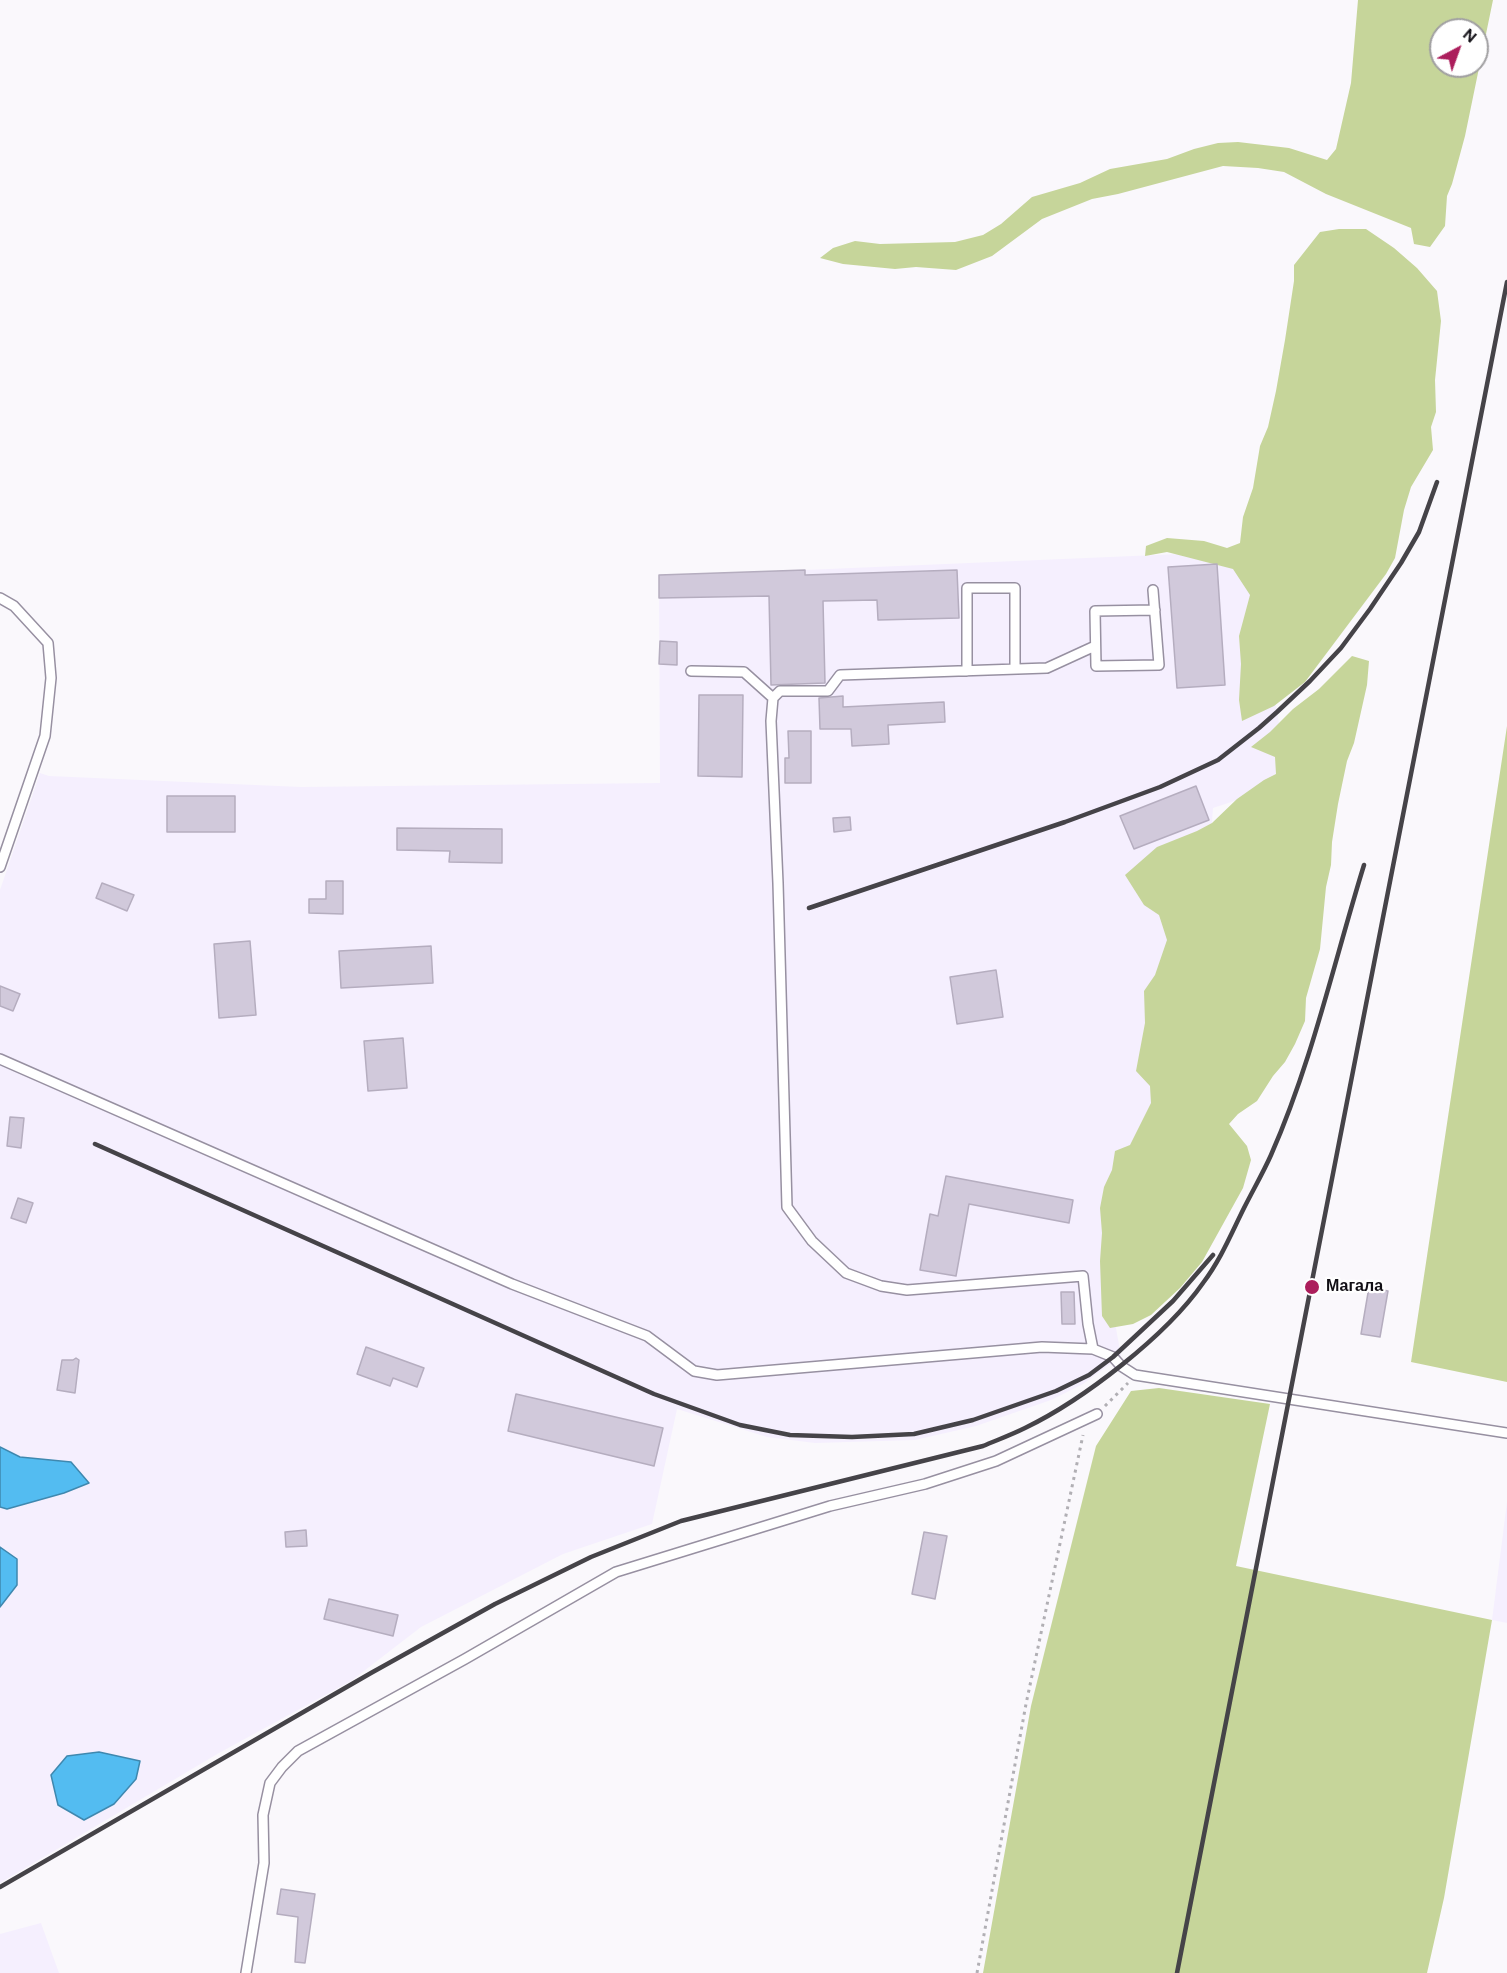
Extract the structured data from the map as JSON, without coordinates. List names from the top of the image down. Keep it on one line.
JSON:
{"places":["Магала"],"north":"top right"}
